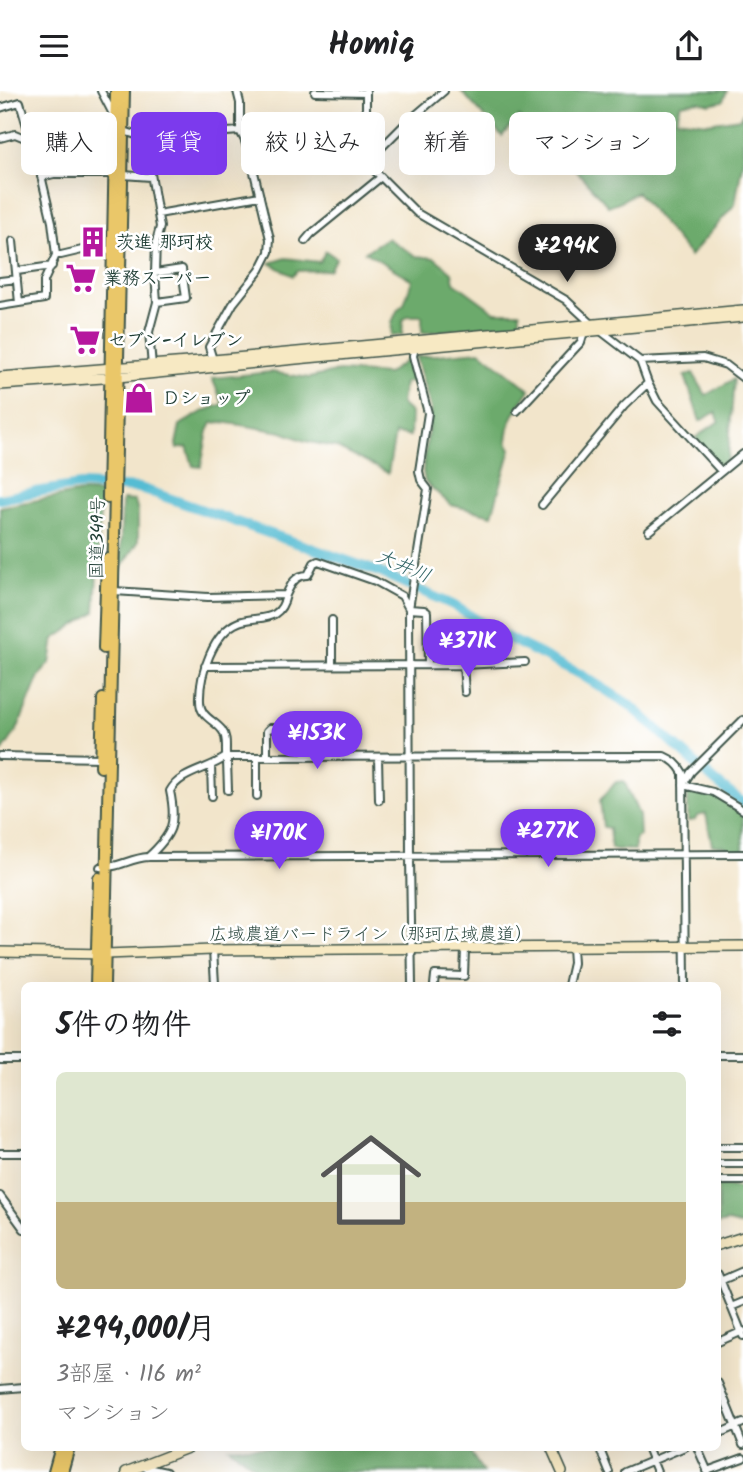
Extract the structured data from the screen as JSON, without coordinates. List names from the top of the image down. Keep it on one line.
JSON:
{"streets":{"highway":["国道349号"],"street":["広域農道バードライン（那珂広域農道）"]},"crossings":[["国道349号","広域農道バードライン（那珂広域農道）"]],"water":["大井川"],"places":{"building":["茨進 那珂校"],"supermarket":["業務スーパー","セブン-イレブン"],"shop":["Ｄショップ"]},"page":{"header":"Homiq","chip":["購入","賃貸","絞り込み","新着","マンション"],"price":["¥294K","¥371K","¥153K","¥277K","¥170K"],"heading":"5件の物件","list":[{"name":"¥294,000/月","note":"3部屋 · 116 m² · マンション"}]}}
